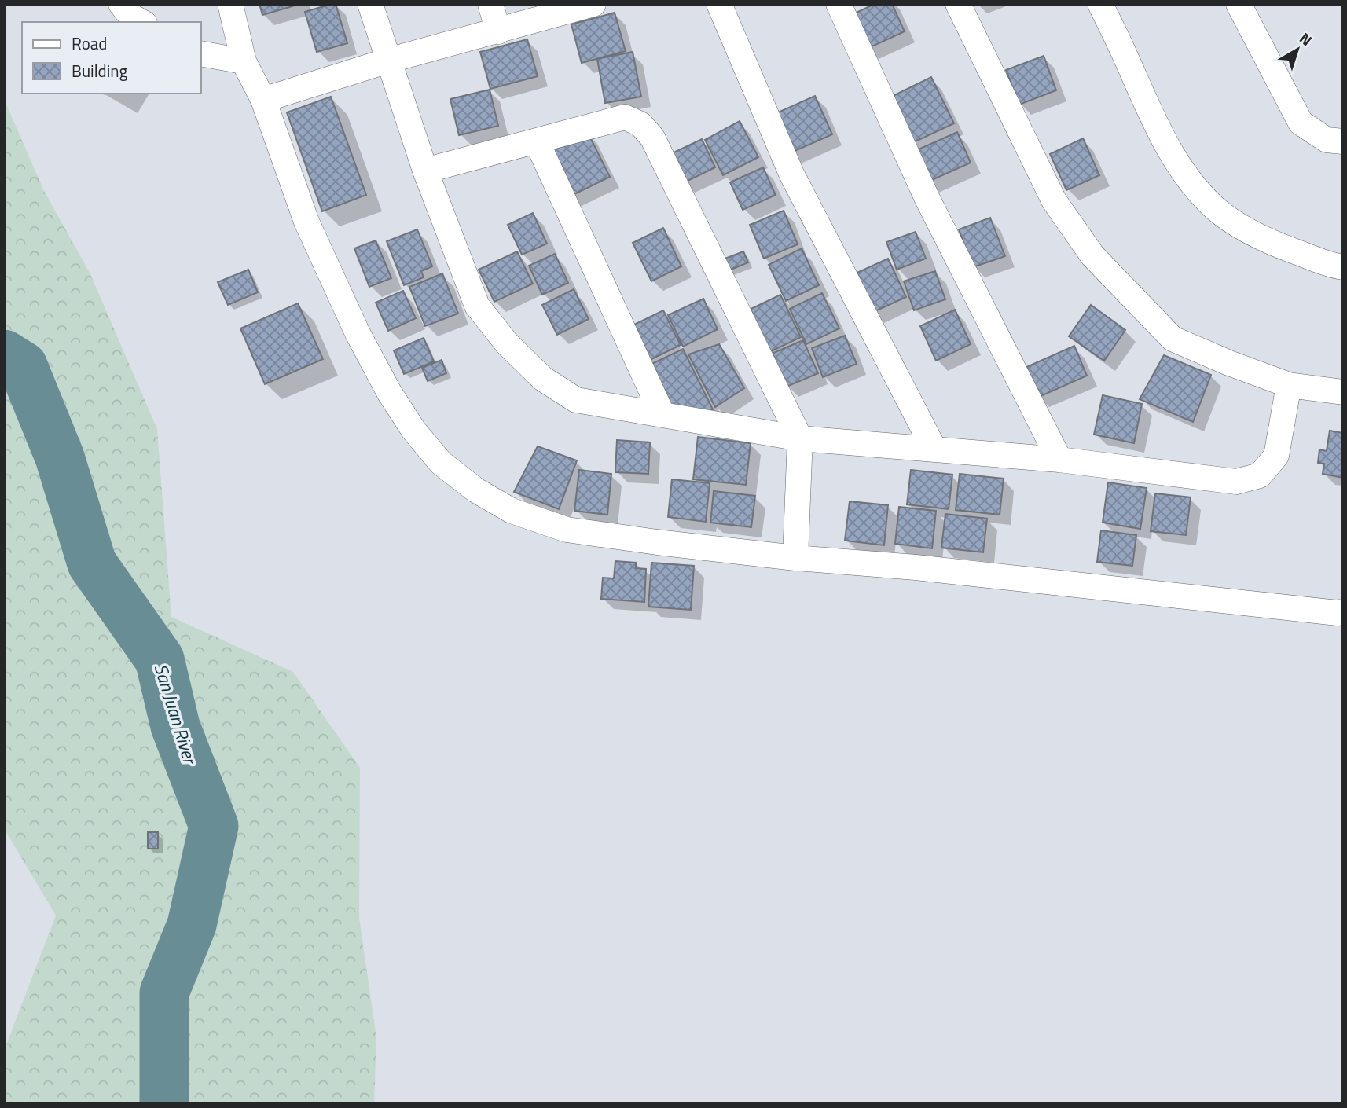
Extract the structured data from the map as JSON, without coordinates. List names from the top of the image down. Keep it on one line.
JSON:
{"water":["San Juan River"],"legend":["Road","Building"],"north":"top right"}
